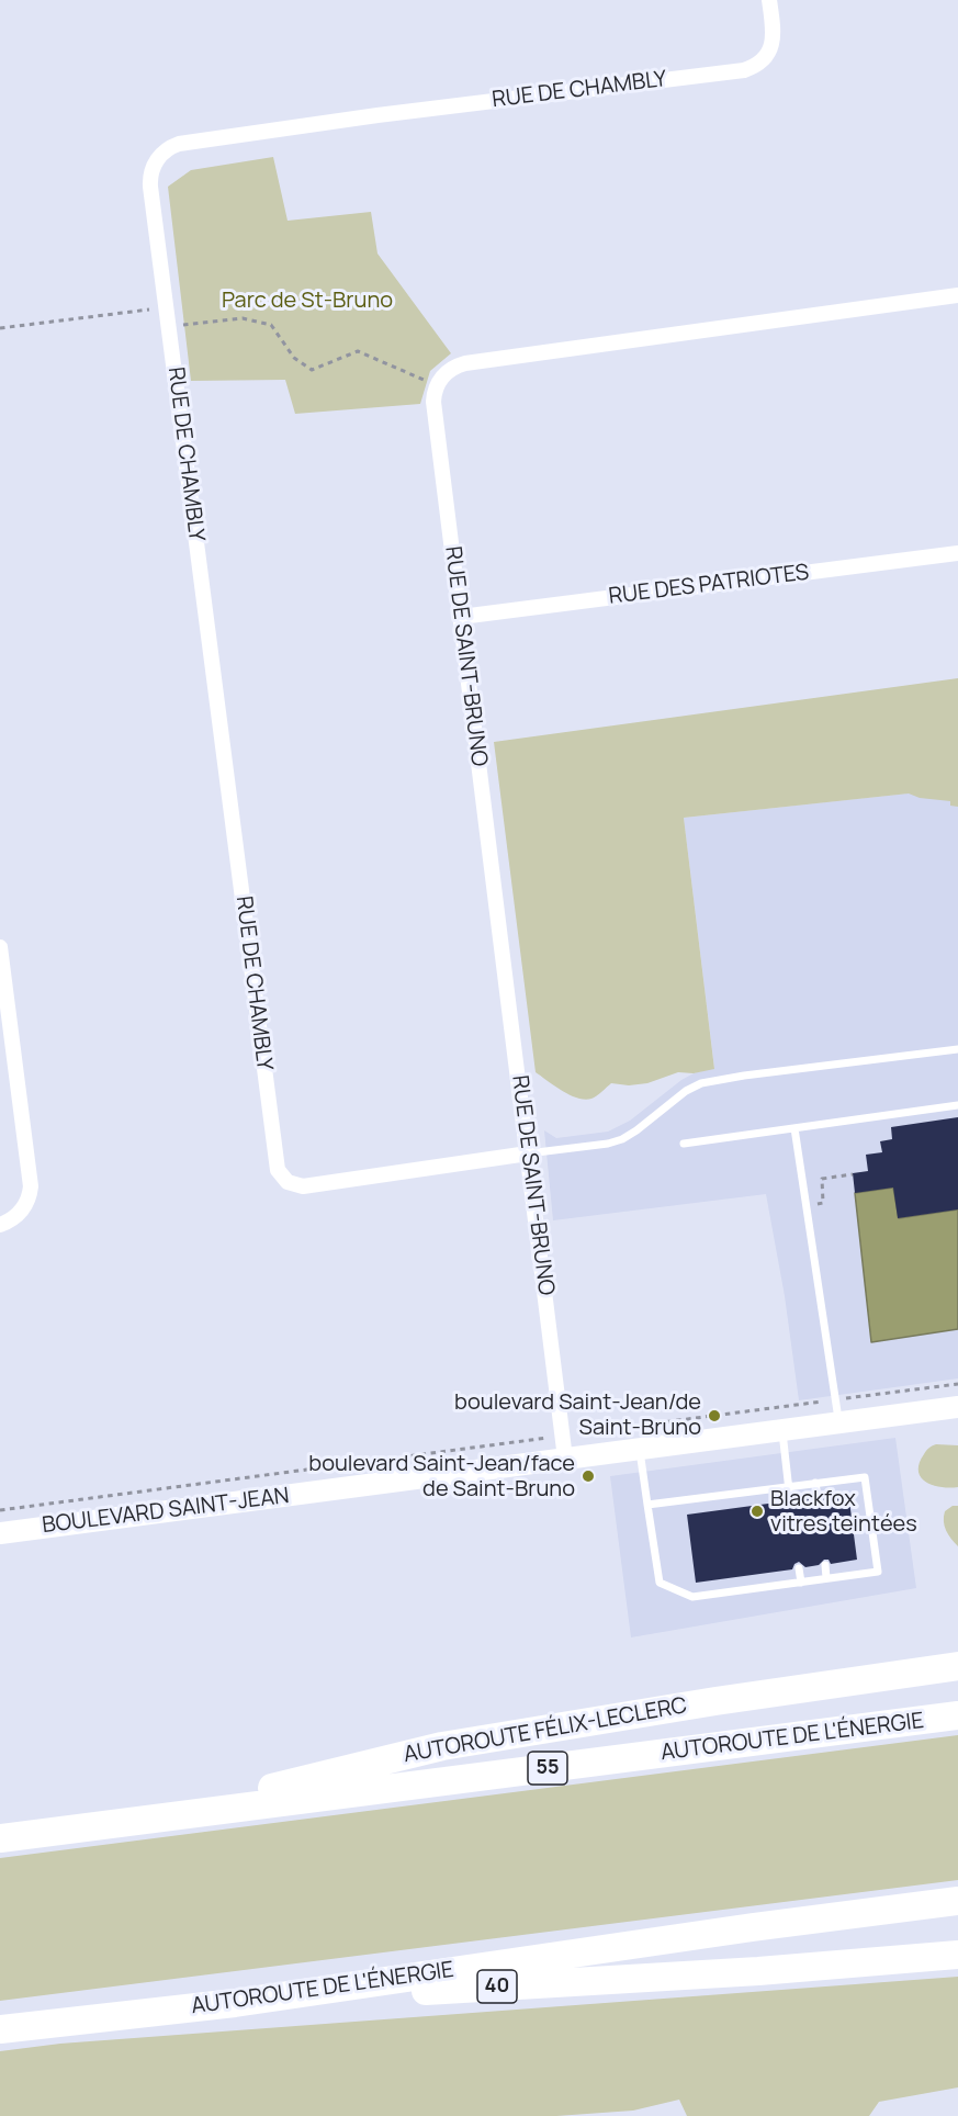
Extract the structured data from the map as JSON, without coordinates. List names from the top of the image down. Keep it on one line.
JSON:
{"streets":{"highway":["AUTOROUTE FÉLIX-LECLERC","AUTOROUTE DE L'ÉNERGIE","55","40"],"street":["RUE DE CHAMBLY","RUE DES PATRIOTES","RUE DE SAINT-BRUNO","BOULEVARD SAINT-JEAN"]},"crossings":[["RUE DE CHAMBLY","RUE DE SAINT-BRUNO"],["RUE DES PATRIOTES","RUE DE SAINT-BRUNO"],["RUE DE SAINT-BRUNO","BOULEVARD SAINT-JEAN"],["AUTOROUTE FÉLIX-LECLERC","AUTOROUTE DE L'ÉNERGIE"],["AUTOROUTE DE L'ÉNERGIE","40"]],"parks":["Parc de St-Bruno"],"places":["boulevard Saint-Jean/de Saint-Bruno","boulevard Saint-Jean/face de Saint-Bruno","Blackfox vitres teintées"]}
